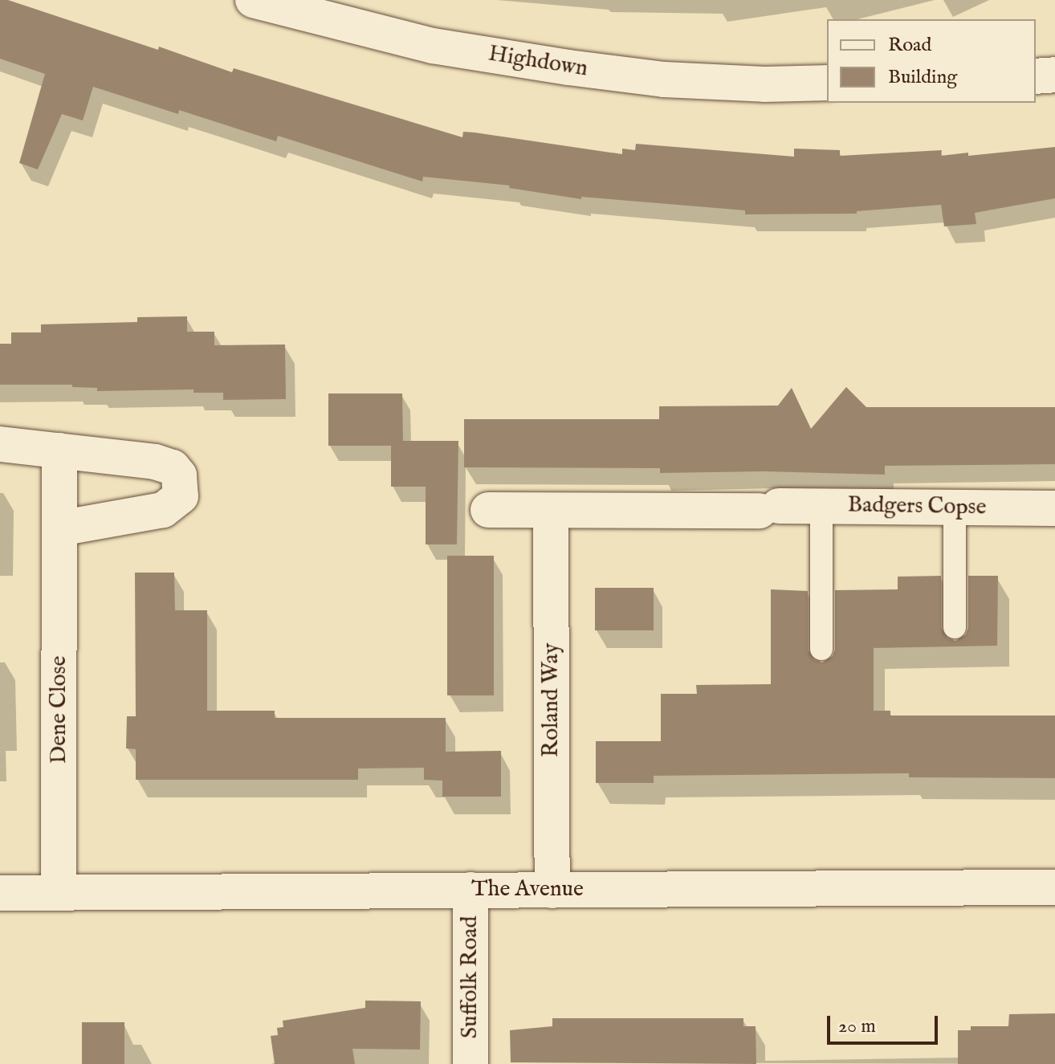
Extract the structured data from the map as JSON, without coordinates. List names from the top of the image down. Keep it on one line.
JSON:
{"streets":{"street":["Highdown","Badgers Copse","Roland Way","Dene Close","The Avenue","Suffolk Road"]},"crossings":[["Badgers Copse","Roland Way"],["Roland Way","The Avenue"],["Dene Close","The Avenue"],["The Avenue","Suffolk Road"]],"legend":["Road","Building"],"scale_bar":"20 m"}
